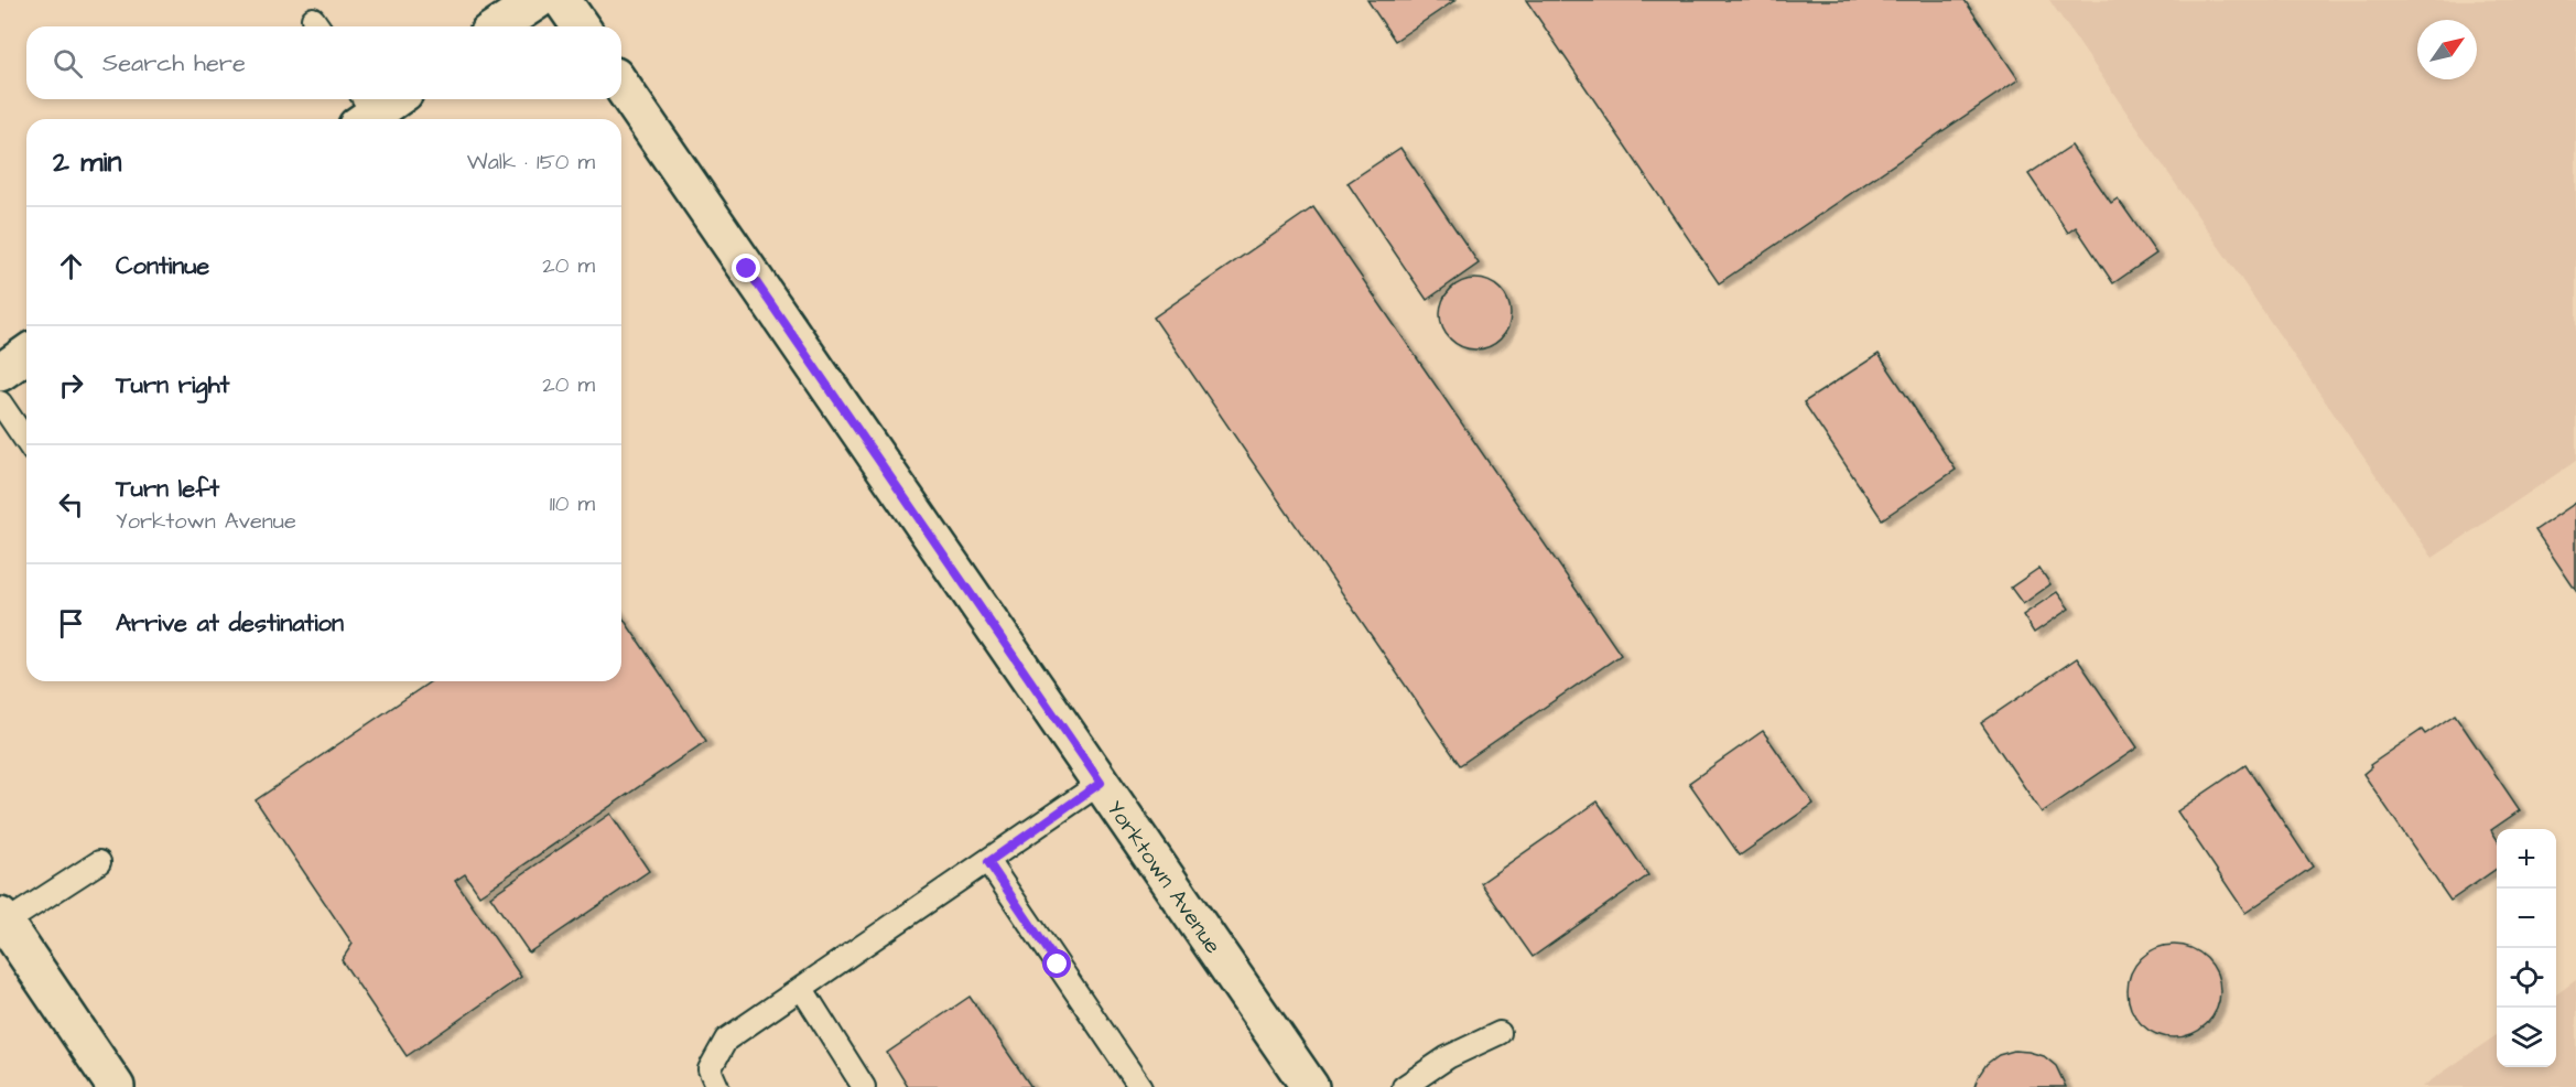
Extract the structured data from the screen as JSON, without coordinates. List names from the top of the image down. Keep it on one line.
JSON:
{"streets":{"main road":["Yorktown Avenue"]},"north":"top right","page":{"search":"Search here","heading":["2 min","Walk · 150 m"],"list":[["Continue","20 m"],["Turn right","20 m"],["Turn left","Yorktown Avenue","110 m"],"Arrive at destination"],"map_buttons":["+","−"]}}
